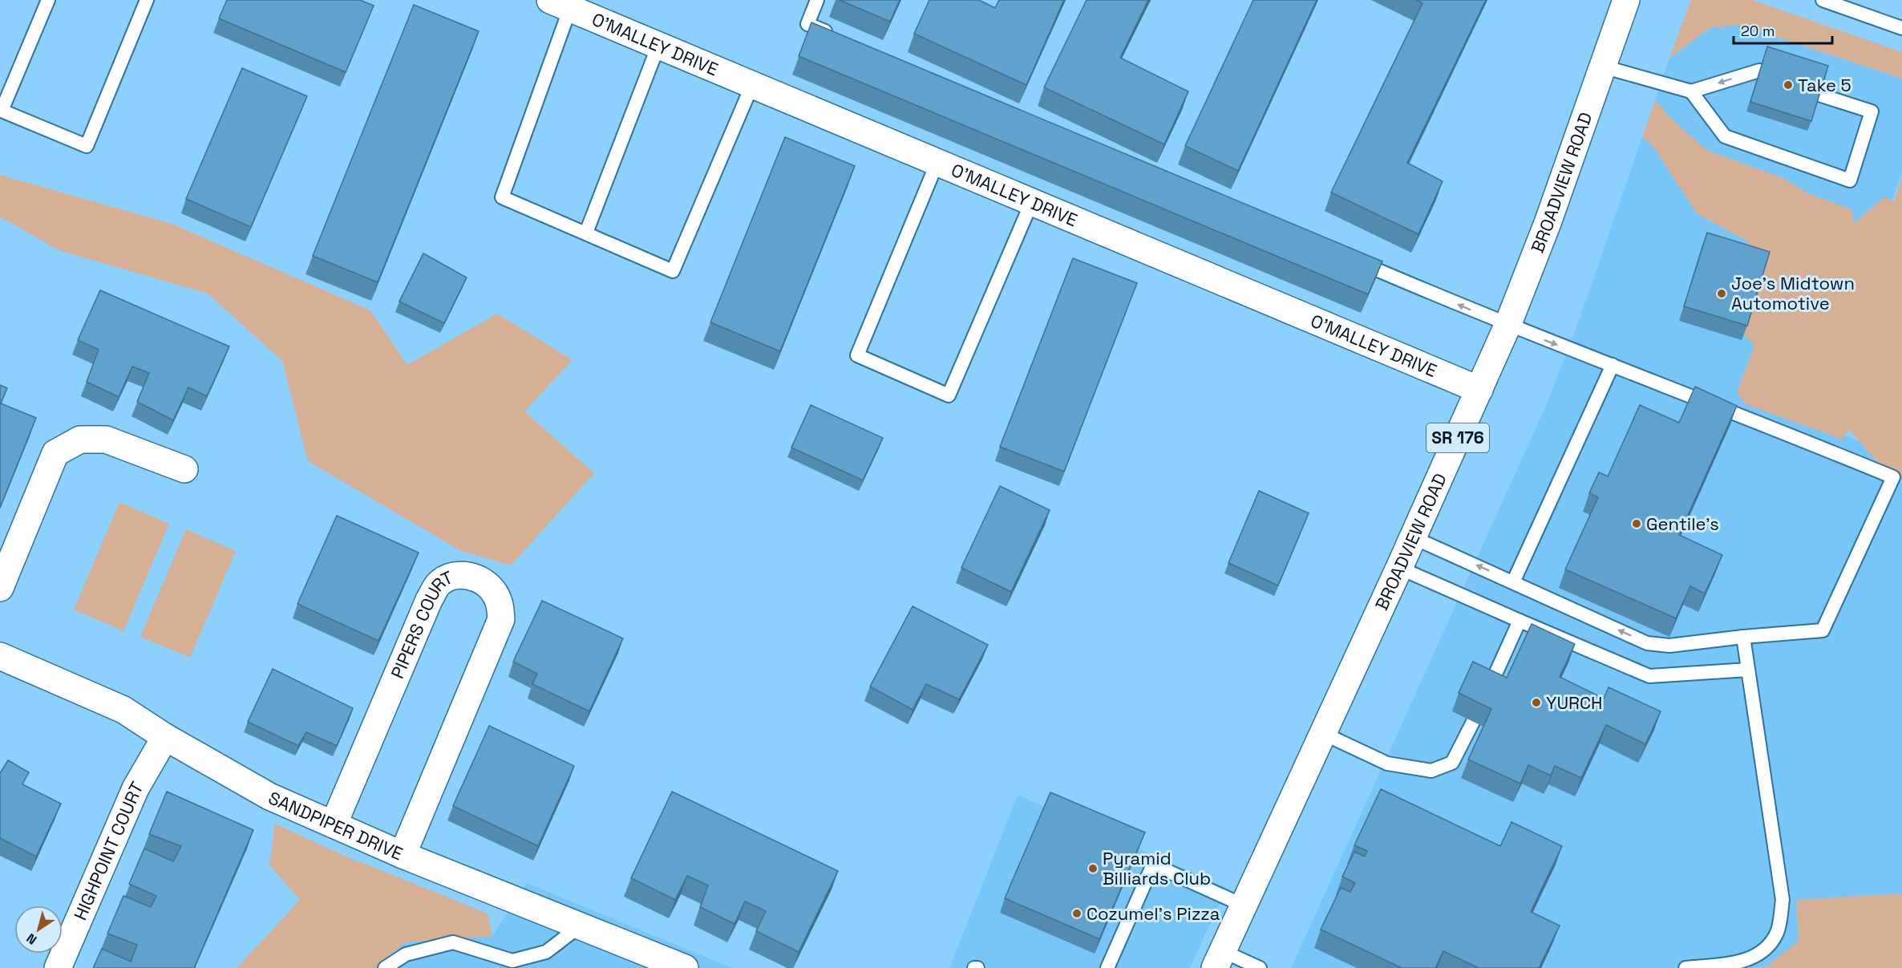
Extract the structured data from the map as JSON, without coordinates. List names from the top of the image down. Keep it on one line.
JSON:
{"streets":{"street":["O'MALLEY DRIVE","BROADVIEW ROAD","SR 176","PIPERS COURT","SANDPIPER DRIVE","HIGHPOINT COURT"]},"crossings":[["O'MALLEY DRIVE","BROADVIEW ROAD"],["PIPERS COURT","SANDPIPER DRIVE"],["SANDPIPER DRIVE","HIGHPOINT COURT"]],"places":["Take 5","Joe's Midtown Automotive","Gentile's","YURCH","Pyramid Billiards Club","Cozumel's Pizza"],"scale_bar":"20 m","north":"bottom left"}
